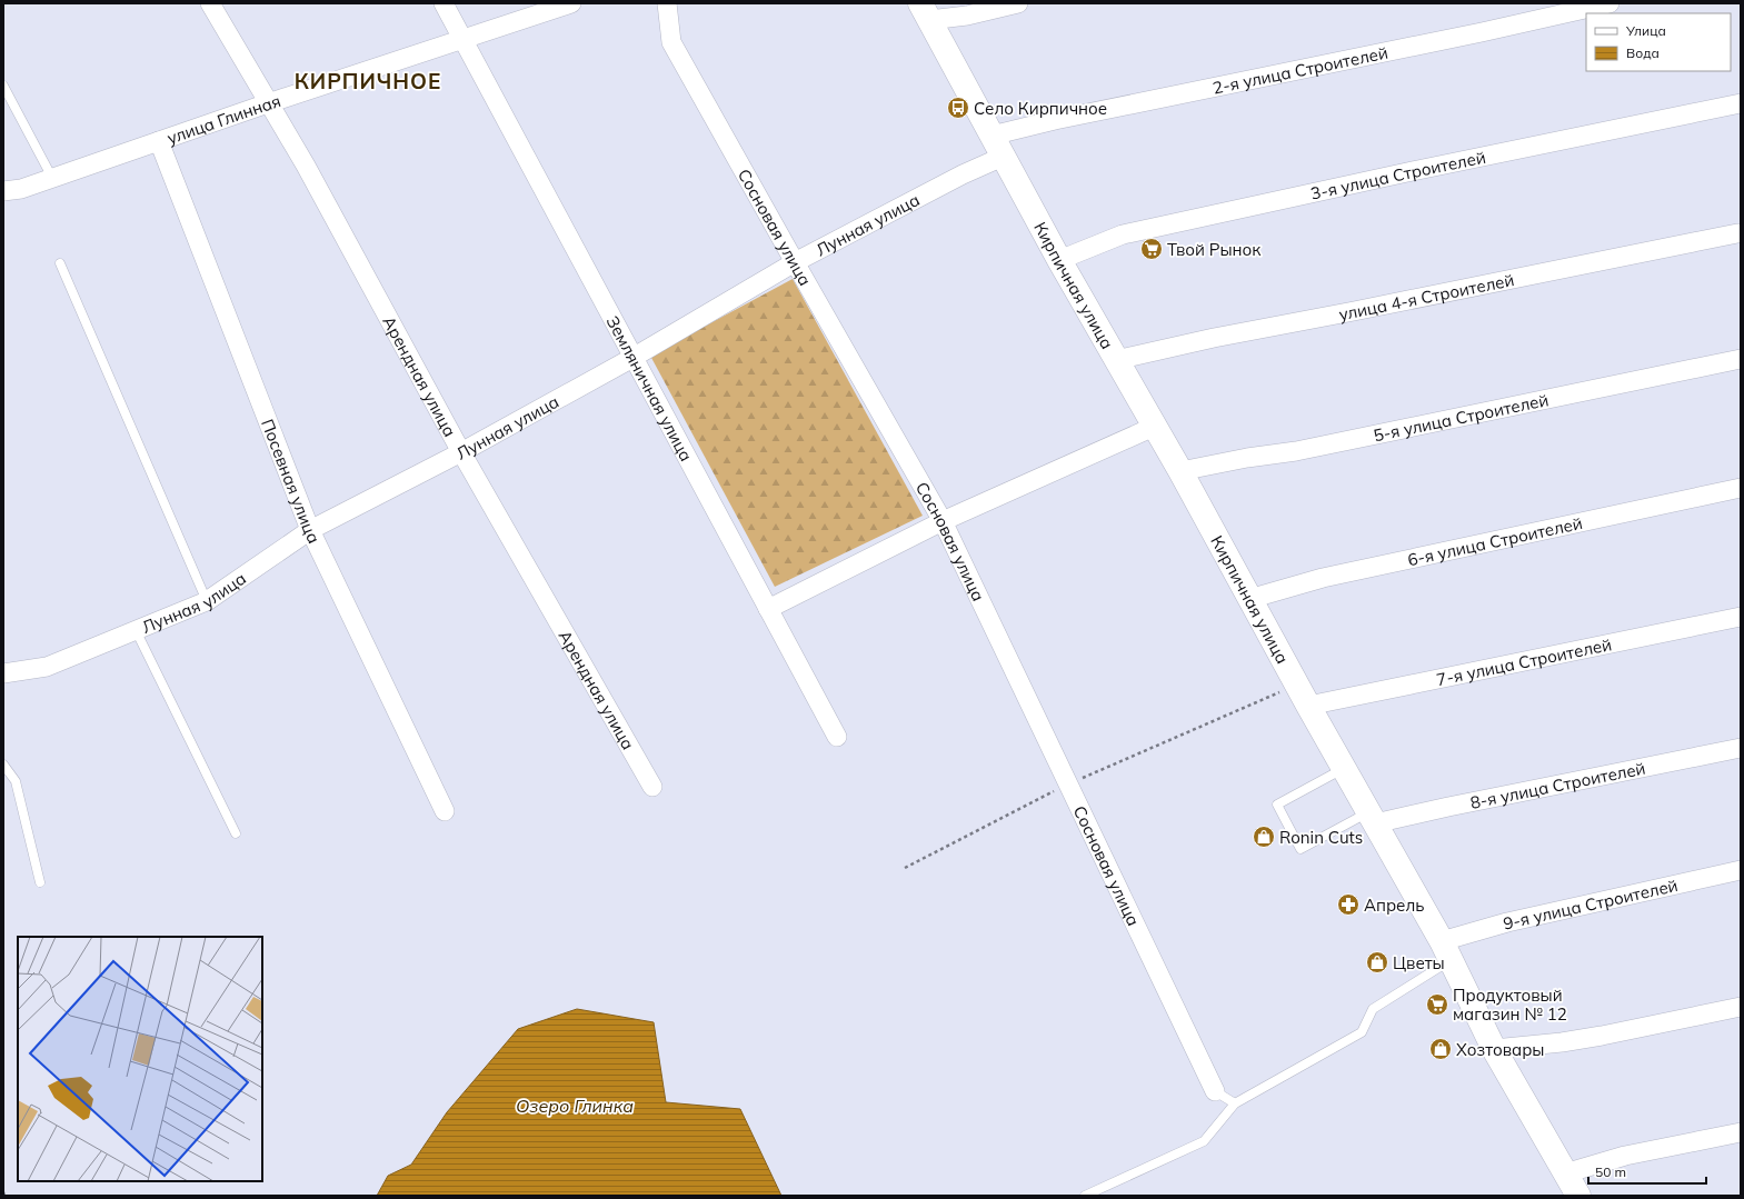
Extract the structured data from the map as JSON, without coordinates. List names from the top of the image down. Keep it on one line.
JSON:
{"streets":{"main road":["Кирпичная улица"],"street":["2-я улица Строителей","улица Глинная","3-я улица Строителей","Лунная улица","Сосновая улица","улица 4-я Строителей","Арендная улица","Земляничная улица","5-я улица Строителей","Посевная улица","6-я улица Строителей","7-я улица Строителей","8-я улица Строителей","9-я улица Строителей"]},"crossings":[["2-я улица Строителей","Кирпичная улица"],["улица Глинная","Арендная улица"],["улица Глинная","Земляничная улица"],["улица Глинная","Посевная улица"],["3-я улица Строителей","Кирпичная улица"],["Лунная улица","Сосновая улица"],["Лунная улица","Кирпичная улица"],["Лунная улица","Арендная улица"],["Лунная улица","Земляничная улица"],["Лунная улица","Посевная улица"],["Кирпичная улица","улица 4-я Строителей"],["Кирпичная улица","5-я улица Строителей"],["Кирпичная улица","6-я улица Строителей"],["Кирпичная улица","7-я улица Строителей"],["Кирпичная улица","8-я улица Строителей"],["Кирпичная улица","9-я улица Строителей"]],"districts":["КИРПИЧНОЕ"],"water":["Озеро Глинка"],"places":{"bus stop":["Село Кирпичное"],"supermarket":["Твой Рынок","Продуктовый магазин № 12"],"shop":["Ronin Cuts","Цветы","Хозтовары"],"pharmacy":["Апрель"]},"legend":["Улица","Вода"],"scale_bar":"50 m"}
